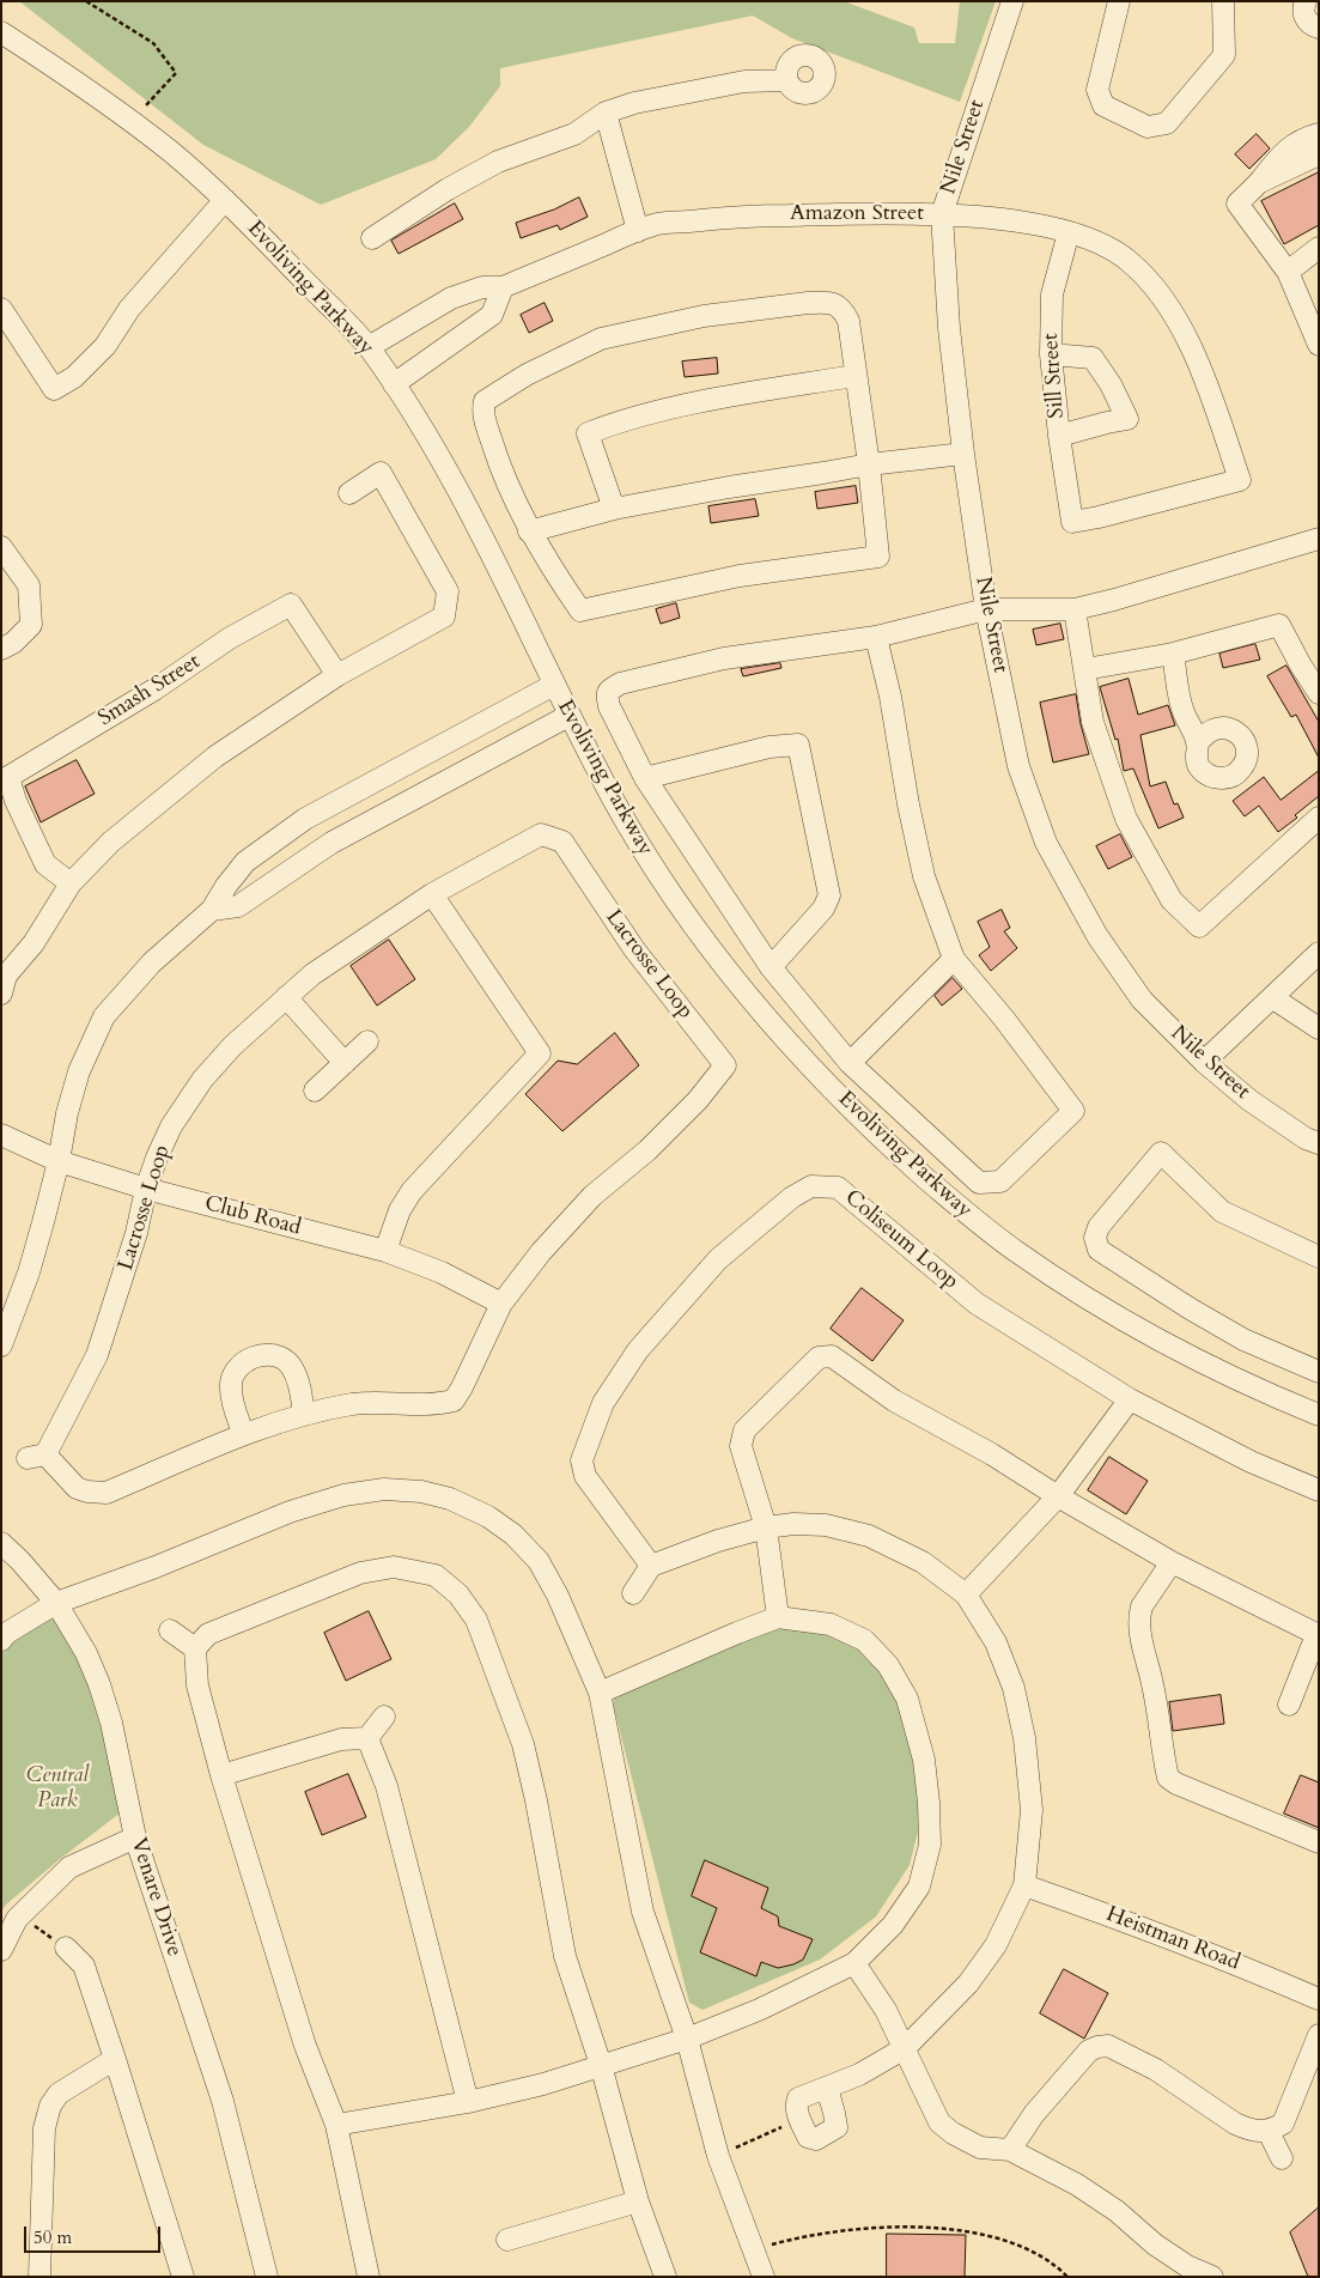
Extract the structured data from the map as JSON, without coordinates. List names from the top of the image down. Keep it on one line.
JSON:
{"streets":{"street":["Nile Street","Amazon Street","Evoliving Parkway","Sill Street","Smash Street","Lacrosse Loop","Club Road","Coliseum Loop","Venare Drive","Heistman Road"]},"crossings":[["Nile Street","Amazon Street"],["Amazon Street","Evoliving Parkway"],["Amazon Street","Sill Street"],["Lacrosse Loop","Club Road"]],"parks":["Central Park"],"scale_bar":"50 m"}
